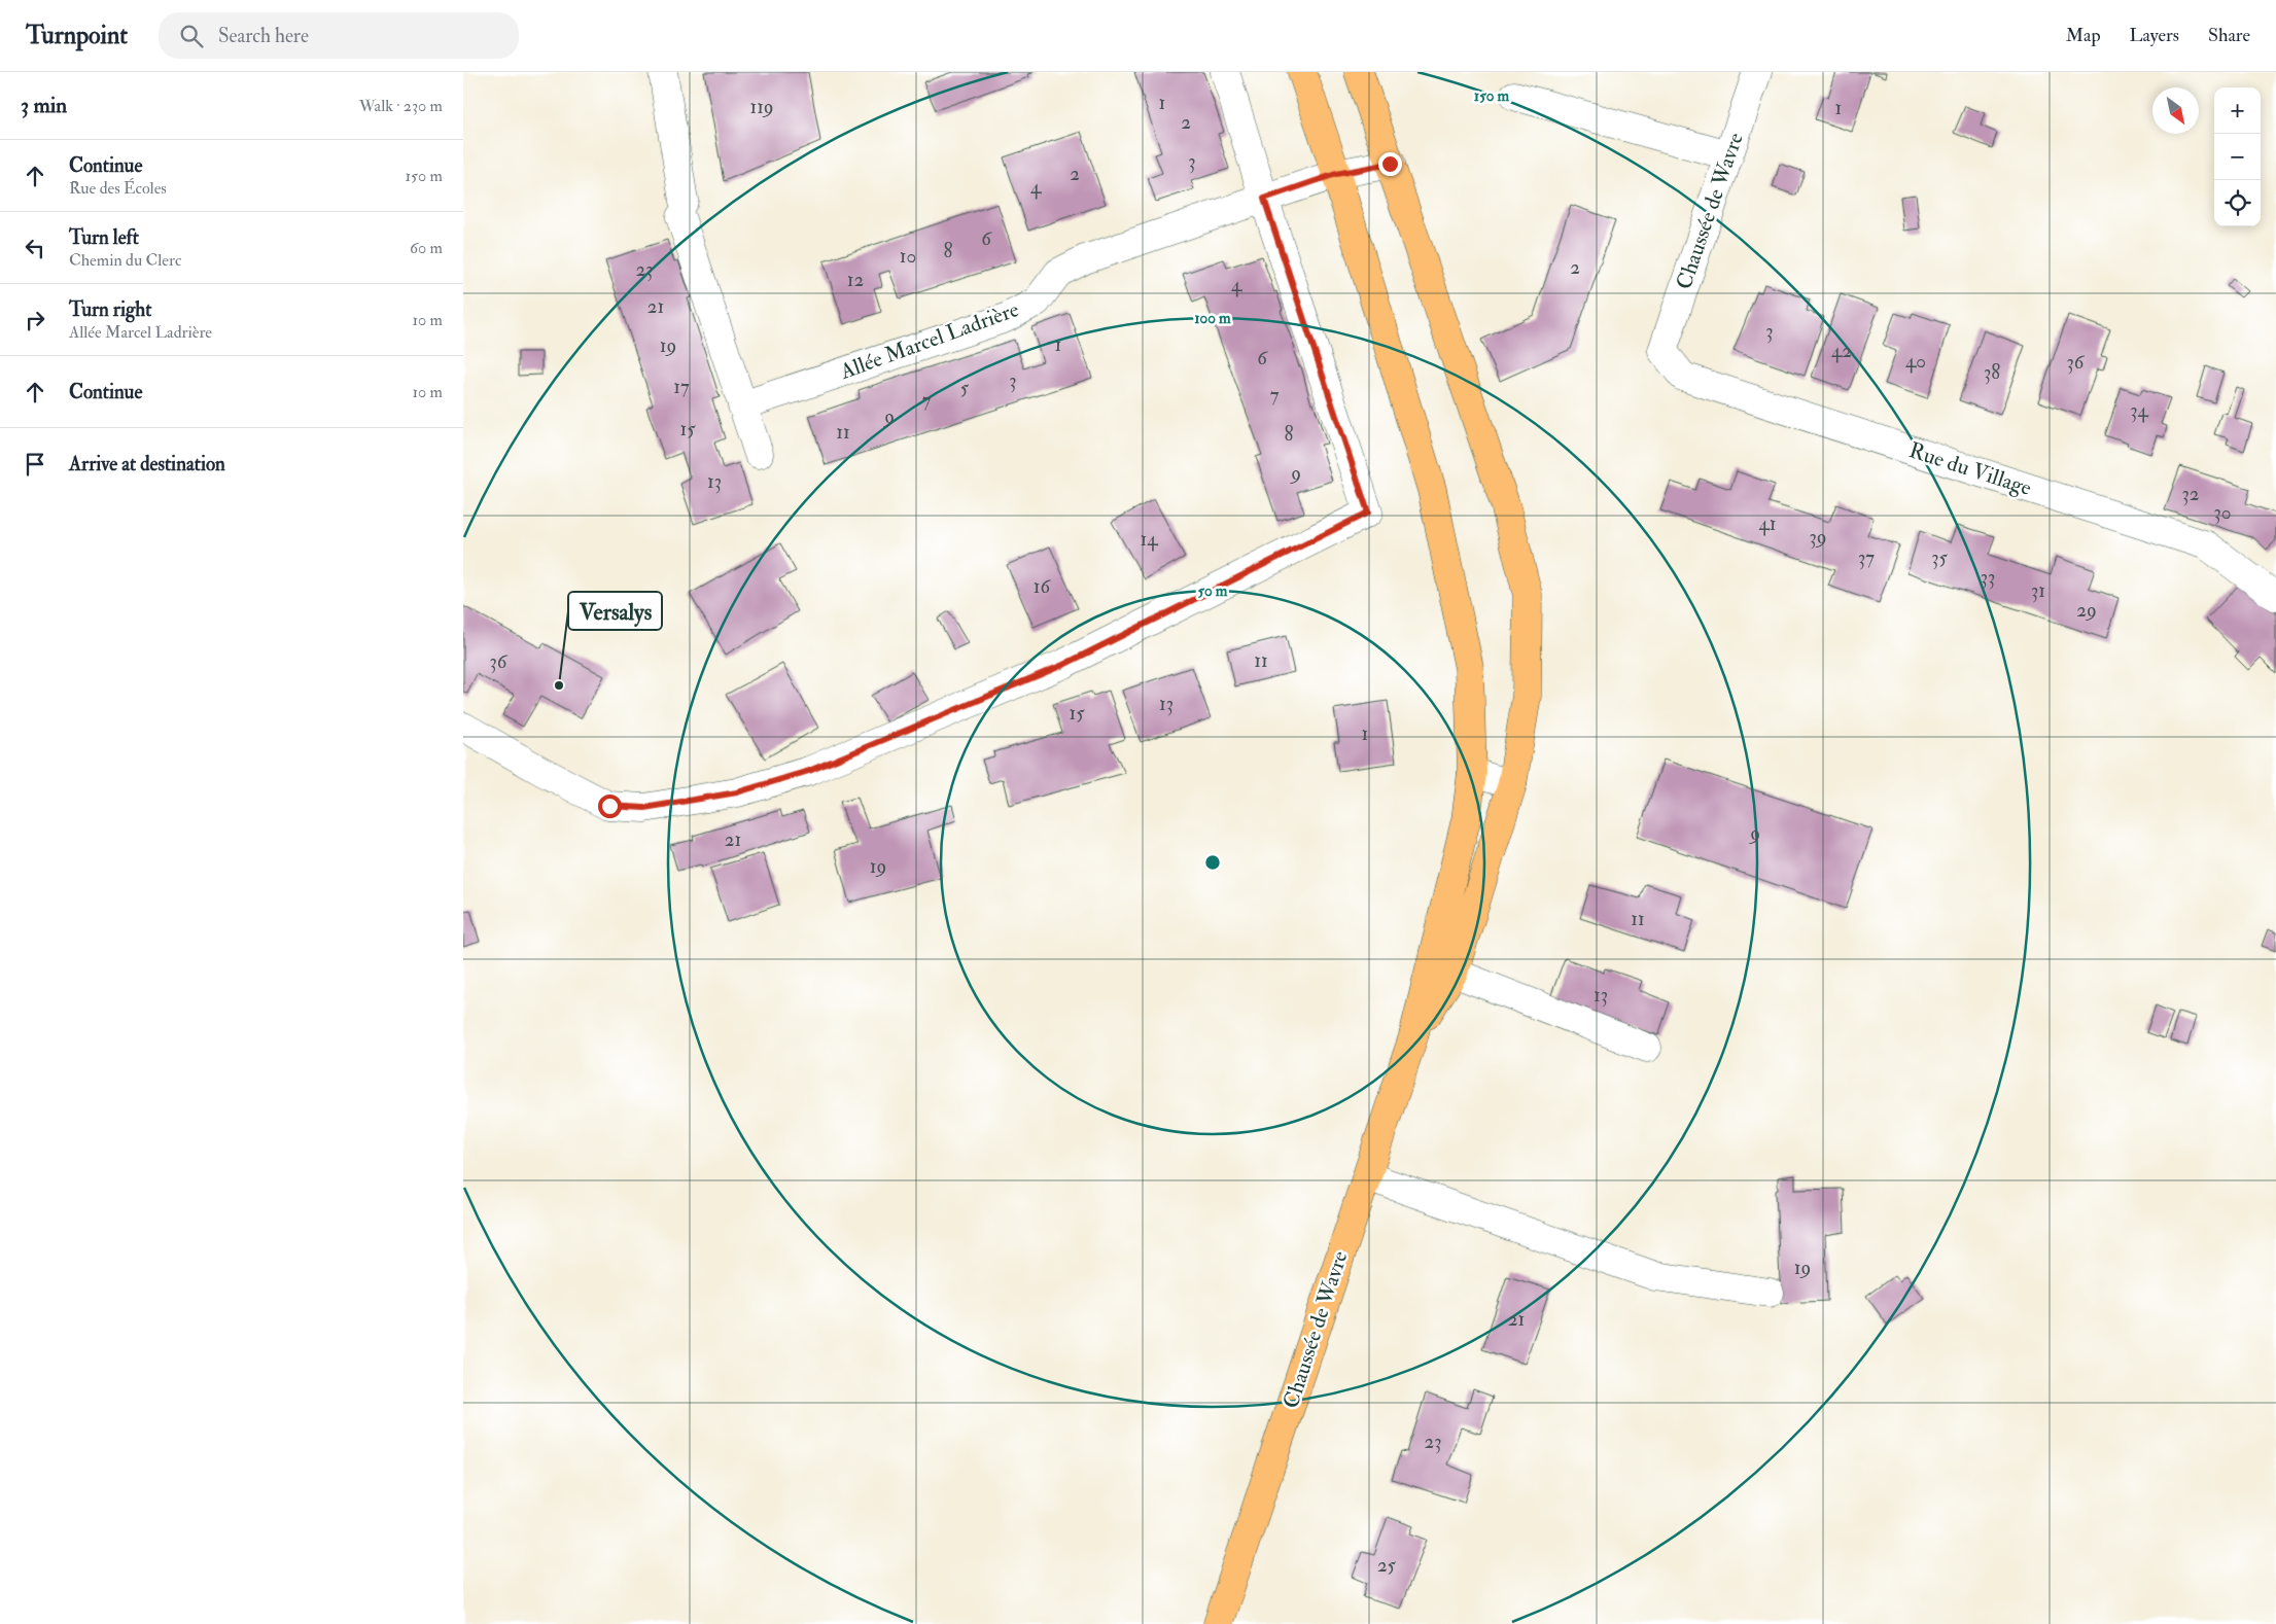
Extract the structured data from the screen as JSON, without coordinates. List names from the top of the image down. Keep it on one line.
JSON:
{"streets":{"main road":["Chaussée de Wavre"],"street":["Allée Marcel Ladrière","Rue du Village"]},"crossings":[["Chaussée de Wavre","Rue du Village"]],"places":["Versalys"],"house_numbers":["1","119","1","2","3","2","4","6","8","10","2","23","12","4","21","3","1","19","42","6","40","36","38","3","17","5","7","7","34","9","15","11","8","9","13","32","30","41","39","14","37","35","33","16","31","29","11","36","13","15","1","9","21","19","11","13","19","21","23","25"],"north":"bottom right","page":{"header":"Turnpoint","search":"Search here","nav":["Map","Layers","Share"],"heading":["3 min","Walk · 230 m"],"map_buttons":["+","−"],"list":[["Continue","Rue des Écoles","150 m"],["Turn left","Chemin du Clerc","60 m"],["Turn right","Allée Marcel Ladrière","10 m"],["Continue","10 m"],"Arrive at destination"]},"rings":["150 m","100 m","50 m"]}
